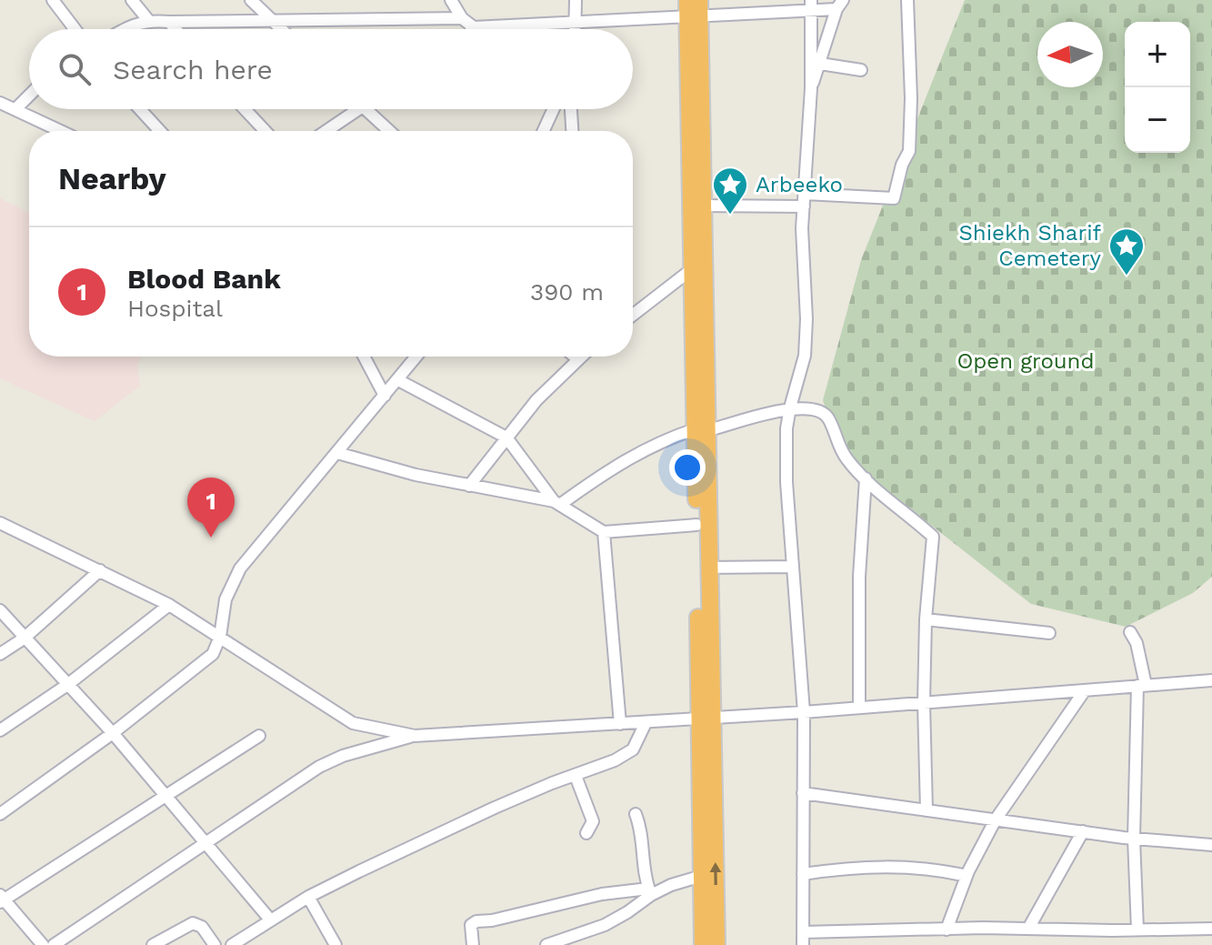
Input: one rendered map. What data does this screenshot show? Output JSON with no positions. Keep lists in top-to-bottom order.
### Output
{
  "parks": ["Open ground"],
  "places": {
    "place": ["Arbeeko", "Shiekh Sharif Cemetery"]
  },
  "north": "left",
  "page": {
    "map_buttons": ["+", "−"],
    "search": "Search here",
    "heading": "Nearby",
    "list": [
      {
        "mark": "1",
        "name": "Blood Bank",
        "note": "Hospital",
        "value": "390 m"
      }
    ],
    "pins": "1"
  }
}
